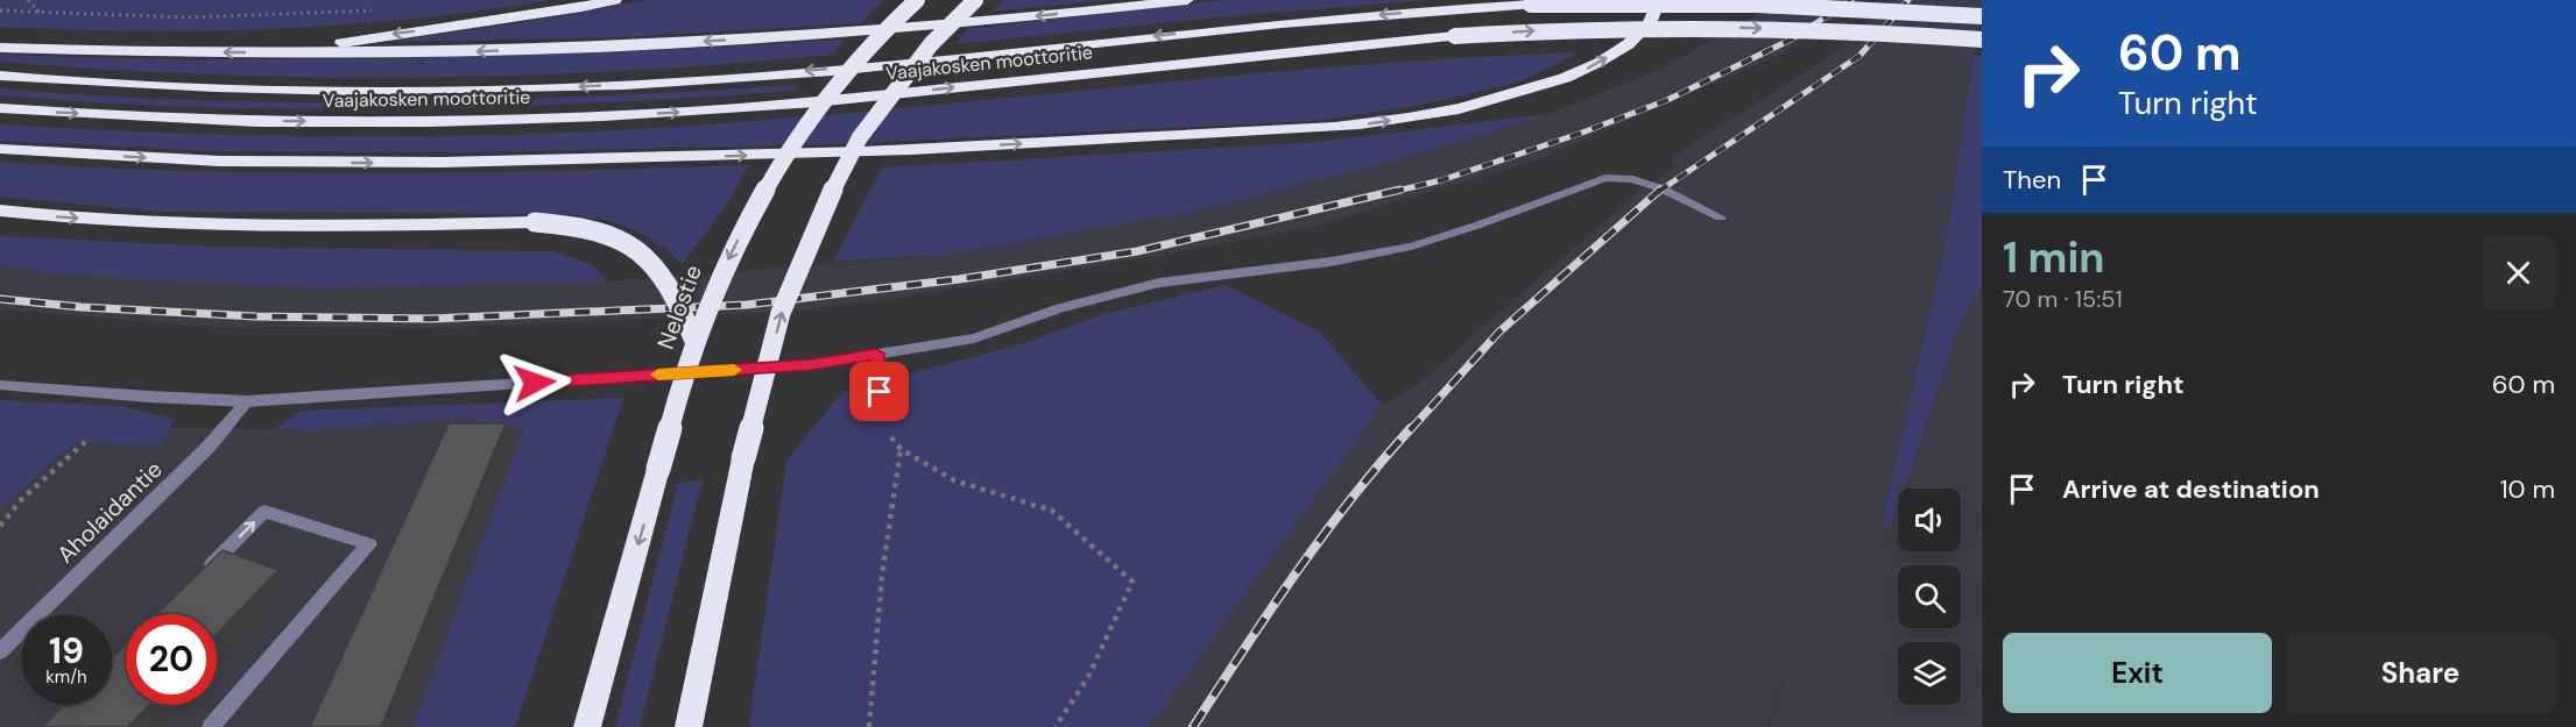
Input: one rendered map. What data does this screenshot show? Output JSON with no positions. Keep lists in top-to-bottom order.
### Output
{
  "streets": {
    "highway": ["Vaajakosken moottoritie", "Nelostie"],
    "street": ["Aholaidantie"]
  },
  "page": {
    "turn": ["60 m", "Turn right"],
    "then": "Then",
    "heading": ["1 min", "70 m · 15:51"],
    "list": [
      {
        "name": "Turn right",
        "value": "60 m"
      },
      {
        "name": "Arrive at destination",
        "value": "10 m"
      }
    ],
    "speed": "19 km/h",
    "limit": "20",
    "buttons": ["Exit", "Share"]
  }
}
